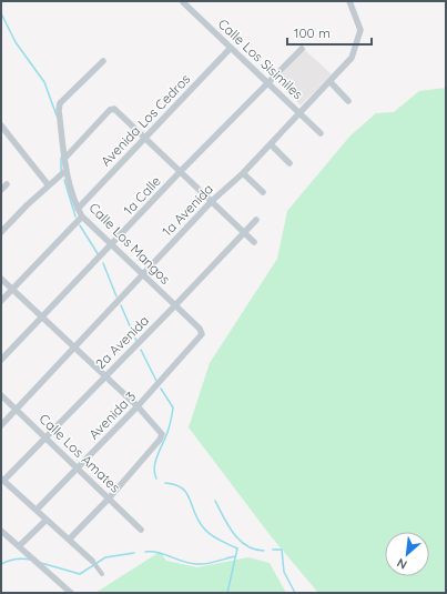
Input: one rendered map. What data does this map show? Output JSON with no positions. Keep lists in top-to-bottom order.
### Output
{
  "streets": {
    "street": [
      "Calle Los Sisimiles",
      "Avenida Los Cedros",
      "1a Calle",
      "1a Avenida",
      "Calle Los Mangos",
      "2a Avenida",
      "Avenida 3",
      "Calle Los Amates"
    ]
  },
  "crossings": [
    ["Calle Los Sisimiles", "Avenida Los Cedros"],
    ["Calle Los Sisimiles", "1a Calle"],
    ["Calle Los Sisimiles", "1a Avenida"],
    ["Avenida Los Cedros", "Calle Los Mangos"],
    ["1a Calle", "Calle Los Mangos"],
    ["1a Avenida", "Calle Los Mangos"],
    ["1a Avenida", "Calle Los Amates"],
    ["Calle Los Mangos", "2a Avenida"],
    ["Calle Los Mangos", "Avenida 3"],
    ["2a Avenida", "Calle Los Amates"],
    ["Avenida 3", "Calle Los Amates"]
  ],
  "scale_bar": "100 m",
  "north": "bottom left"
}
